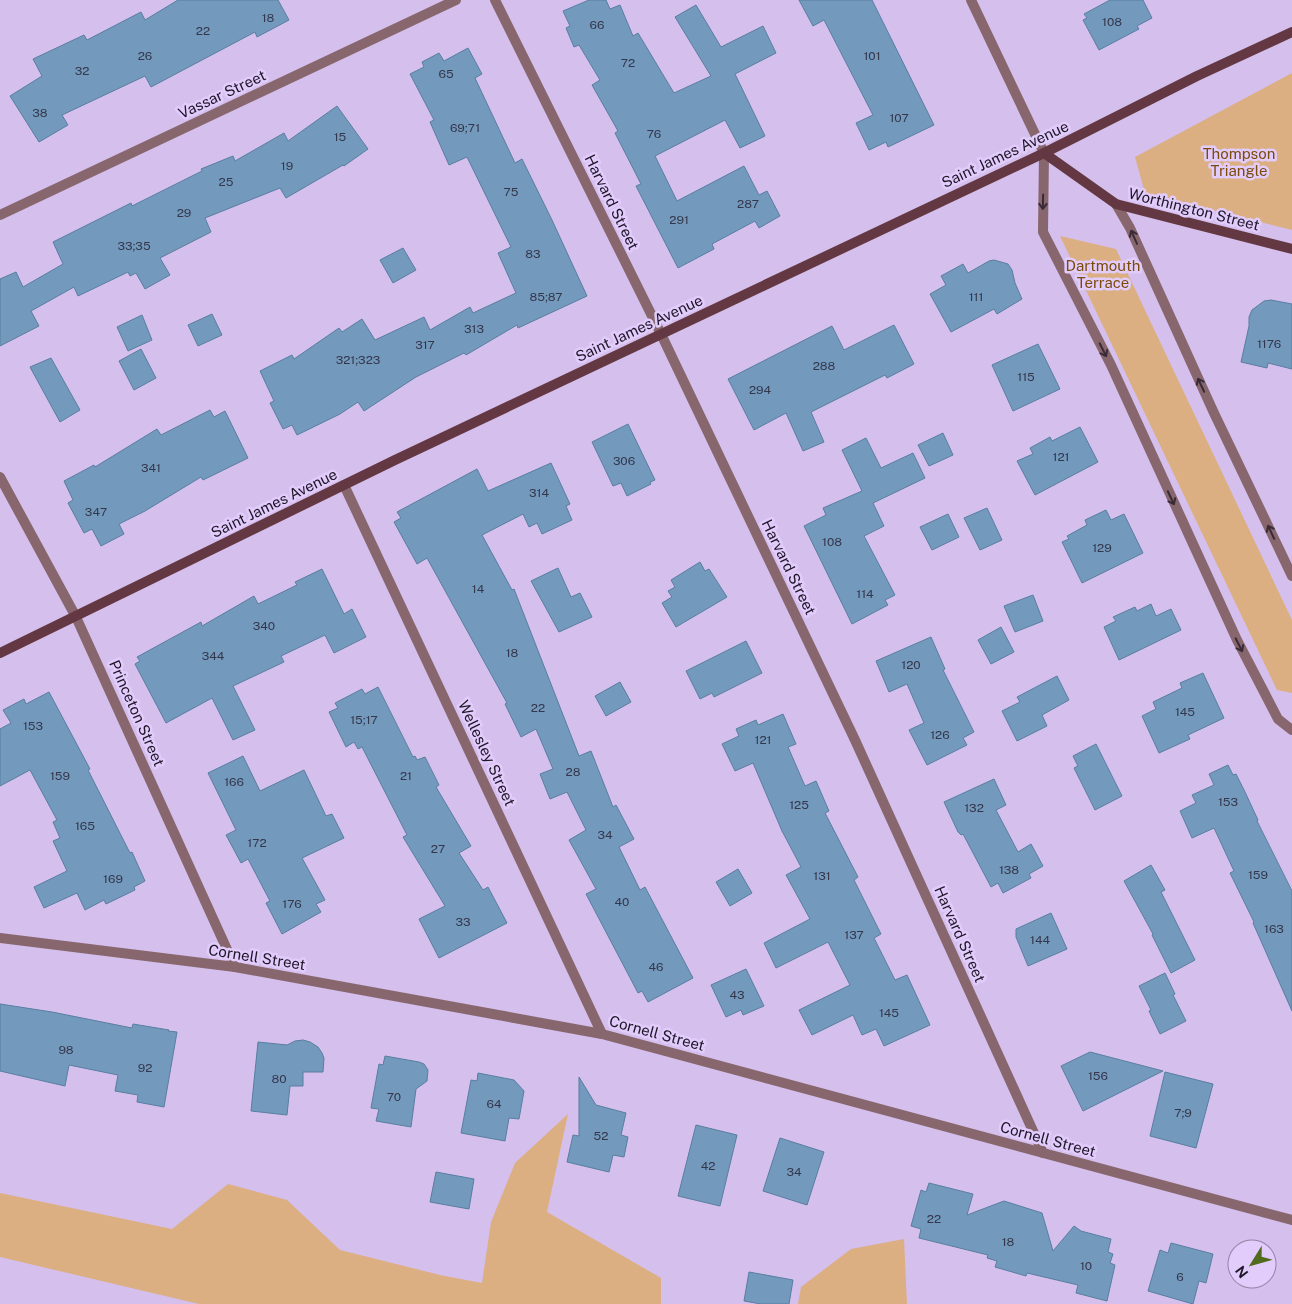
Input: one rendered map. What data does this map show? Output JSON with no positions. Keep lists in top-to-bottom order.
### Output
{
  "streets": {
    "main road": ["Saint James Avenue", "Worthington Street"],
    "street": [
      "Vassar Street",
      "Harvard Street",
      "Princeton Street",
      "Wellesley Street",
      "Cornell Street"
    ]
  },
  "crossings": [
    ["Saint James Avenue", "Harvard Street"],
    ["Saint James Avenue", "Worthington Street"],
    ["Saint James Avenue", "Princeton Street"],
    ["Saint James Avenue", "Wellesley Street"],
    ["Harvard Street", "Cornell Street"],
    ["Princeton Street", "Cornell Street"],
    ["Wellesley Street", "Cornell Street"]
  ],
  "parks": ["Thompson Triangle", "Dartmouth Terrace"],
  "house_numbers": [
    "18",
    "108",
    "66",
    "22",
    "26",
    "101",
    "72",
    "32",
    "65",
    "38",
    "107",
    "69;71",
    "76",
    "15",
    "19",
    "25",
    "75",
    "287",
    "29",
    "291",
    "33;35",
    "83",
    "85;87",
    "111",
    "313",
    "1176",
    "317",
    "321;323",
    "288",
    "115",
    "294",
    "121",
    "306",
    "341",
    "314",
    "347",
    "108",
    "129",
    "14",
    "114",
    "340",
    "18",
    "344",
    "120",
    "22",
    "145",
    "15;17",
    "153",
    "126",
    "121",
    "28",
    "159",
    "21",
    "166",
    "153",
    "125",
    "132",
    "165",
    "34",
    "172",
    "27",
    "138",
    "159",
    "131",
    "169",
    "40",
    "176",
    "33",
    "163",
    "137",
    "144",
    "46",
    "43",
    "145",
    "98",
    "92",
    "156",
    "80",
    "70",
    "64",
    "7;9",
    "52",
    "42",
    "34",
    "22",
    "18",
    "10",
    "6"
  ],
  "north": "bottom left"
}
